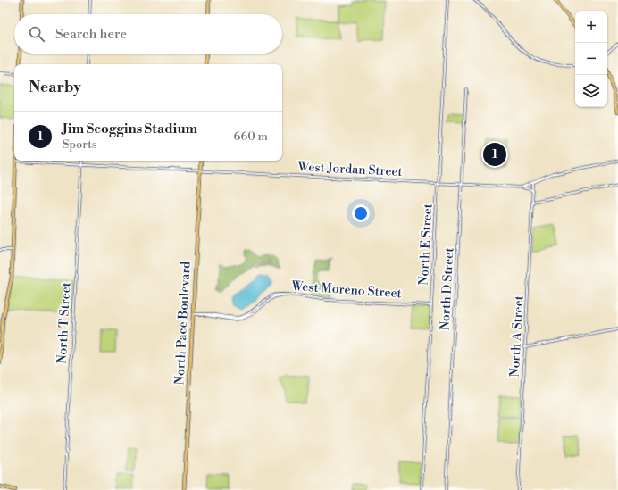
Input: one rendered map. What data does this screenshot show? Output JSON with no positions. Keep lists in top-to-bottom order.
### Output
{
  "streets": {
    "main road": ["North Pace Boulevard"],
    "street": [
      "West Jordan Street",
      "North E Street",
      "North D Street",
      "West Moreno Street",
      "North T Street",
      "North A Street"
    ]
  },
  "crossings": [
    ["West Jordan Street", "North E Street"],
    ["West Jordan Street", "North D Street"],
    ["West Jordan Street", "North T Street"],
    ["West Jordan Street", "North Pace Boulevard"],
    ["West Jordan Street", "North A Street"],
    ["North E Street", "West Moreno Street"],
    ["West Moreno Street", "North Pace Boulevard"]
  ],
  "page": {
    "map_buttons": ["+", "−"],
    "search": "Search here",
    "heading": "Nearby",
    "list": [
      {
        "mark": "1",
        "name": "Jim Scoggins Stadium",
        "note": "Sports",
        "value": "660 m"
      }
    ],
    "pins": "1"
  }
}
